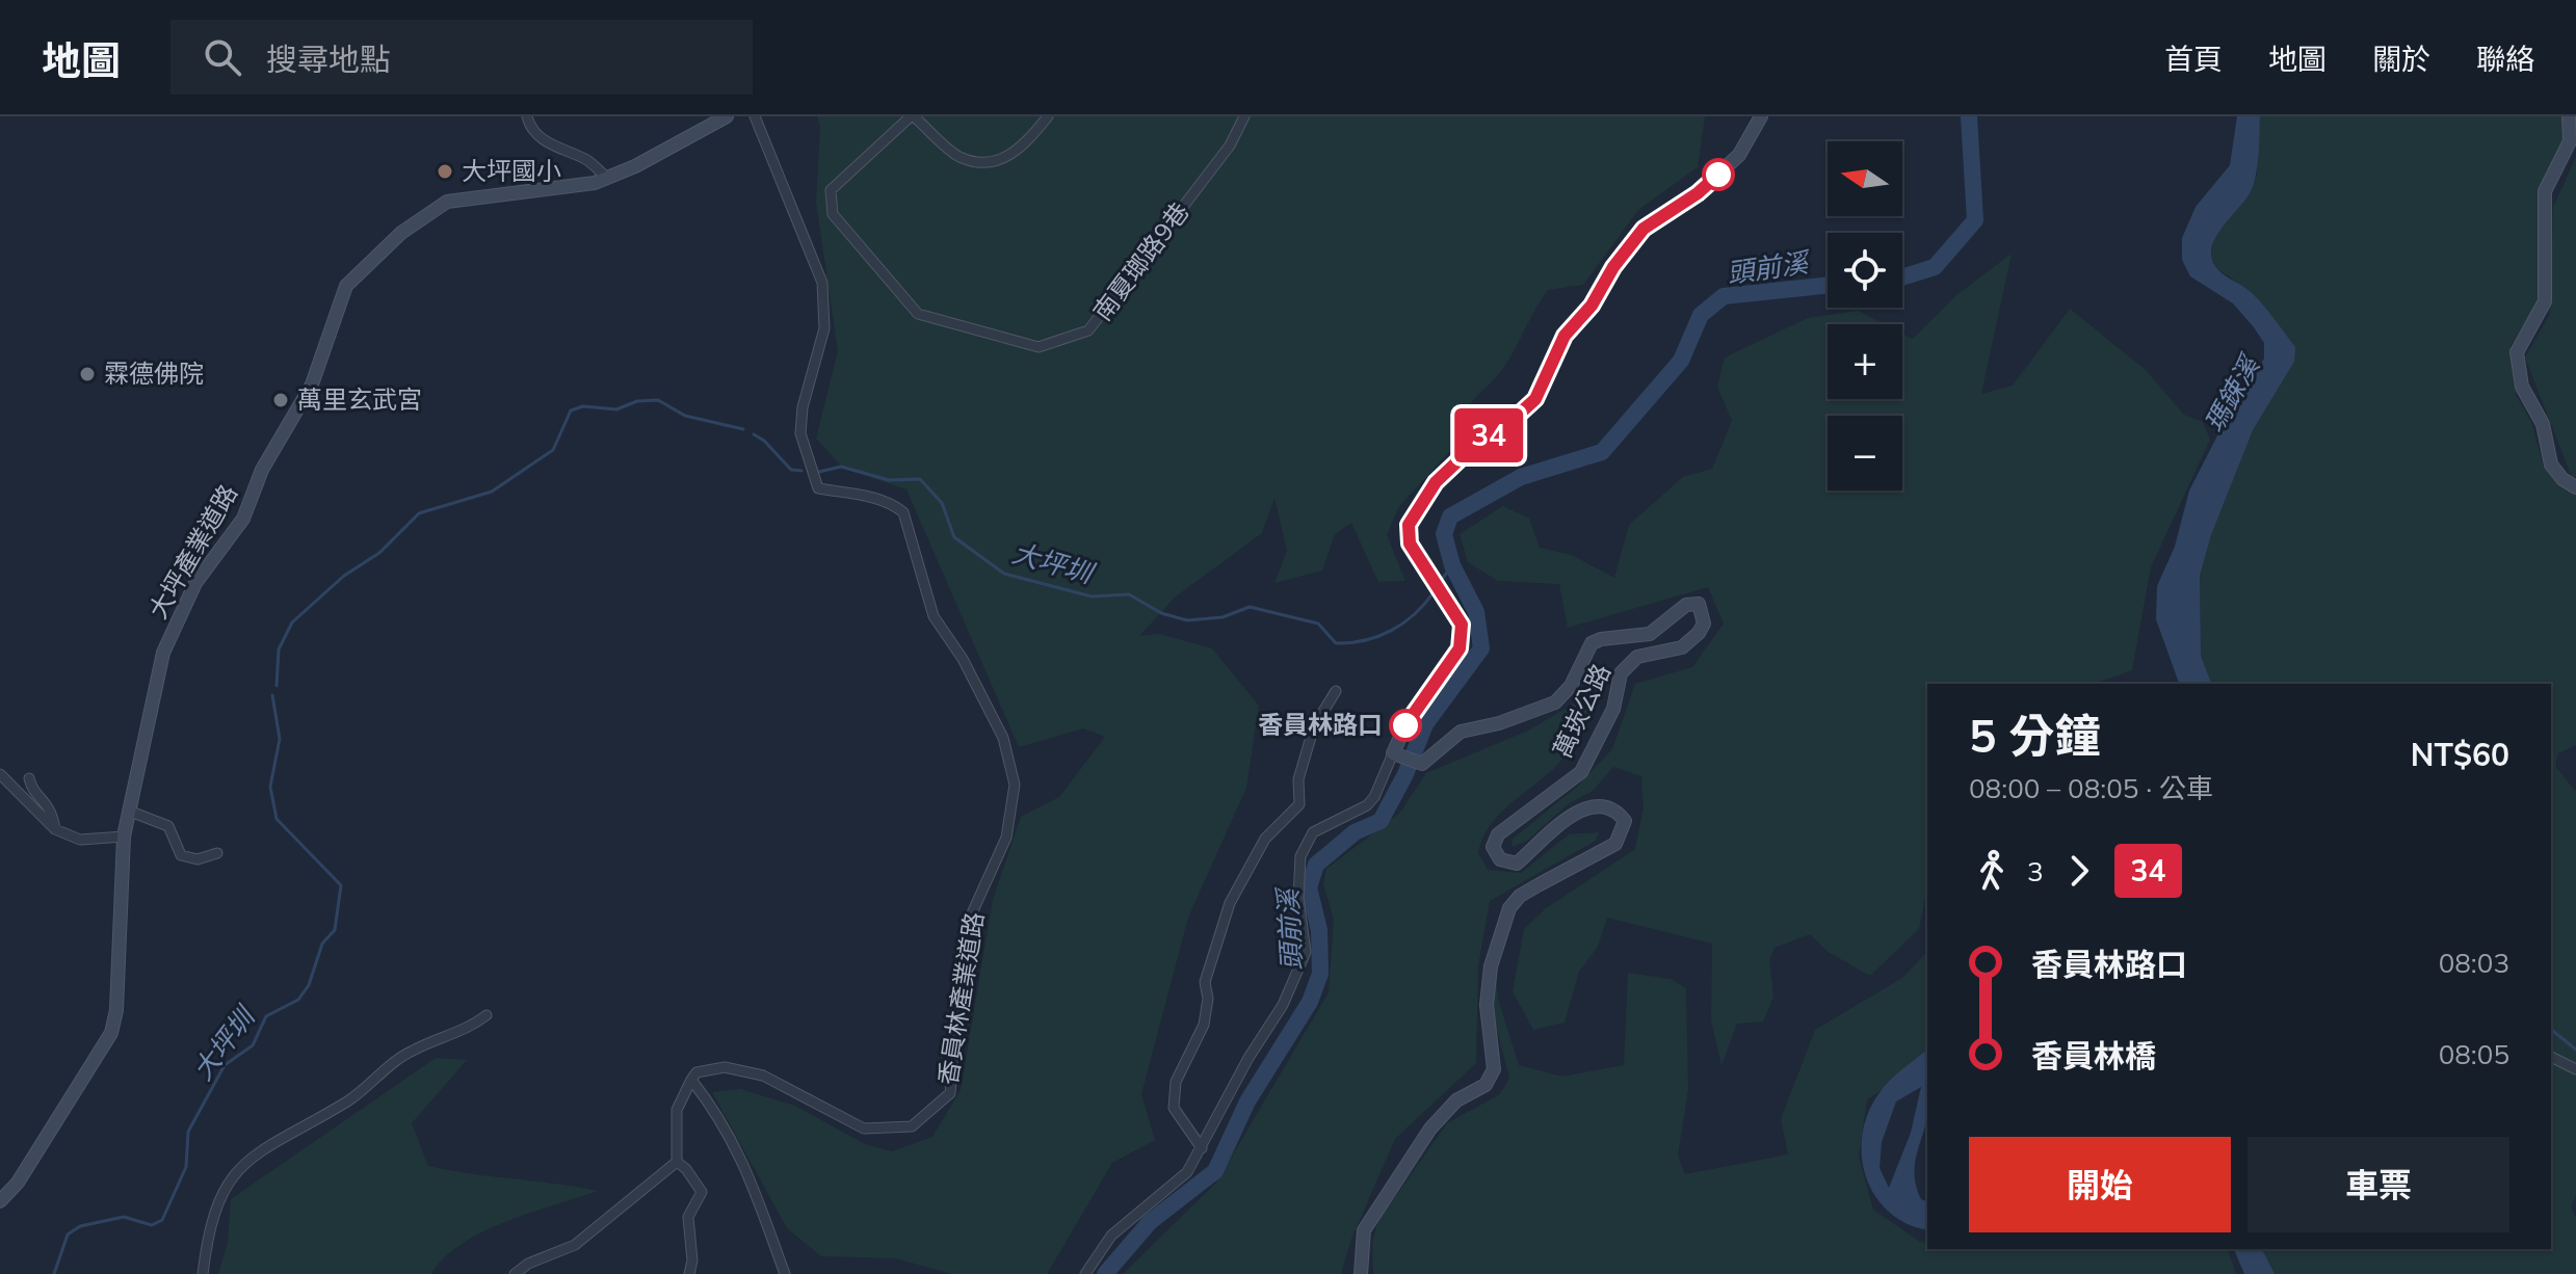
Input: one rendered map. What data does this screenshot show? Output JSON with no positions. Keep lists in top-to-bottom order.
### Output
{
  "streets": {
    "street": [
      "南夏瑯路9巷",
      "大坪產業道路",
      "萬崁公路",
      "香員林產業道路"
    ]
  },
  "water": ["頭前溪", "瑪鋉溪", "大坪圳"],
  "places": [
    "大坪國小",
    "霖德佛院",
    "萬里玄武宮",
    "香員林路口"
  ],
  "lines": ["bus line 34"],
  "north": "left",
  "page": {
    "header": "地圖",
    "search": "搜尋地點",
    "nav": [
      "首頁",
      "地圖",
      "關於",
      "聯絡"
    ],
    "on_map": "34",
    "map_buttons": ["+", "−"],
    "heading": ["5 分鐘", "08:00 – 08:05 · 公車", "NT$60"],
    "legs": ["3", "34"],
    "list": [
      {
        "name": "香員林路口",
        "value": "08:03"
      },
      {
        "name": "香員林橋",
        "value": "08:05"
      }
    ],
    "buttons": ["開始", "車票"]
  }
}
